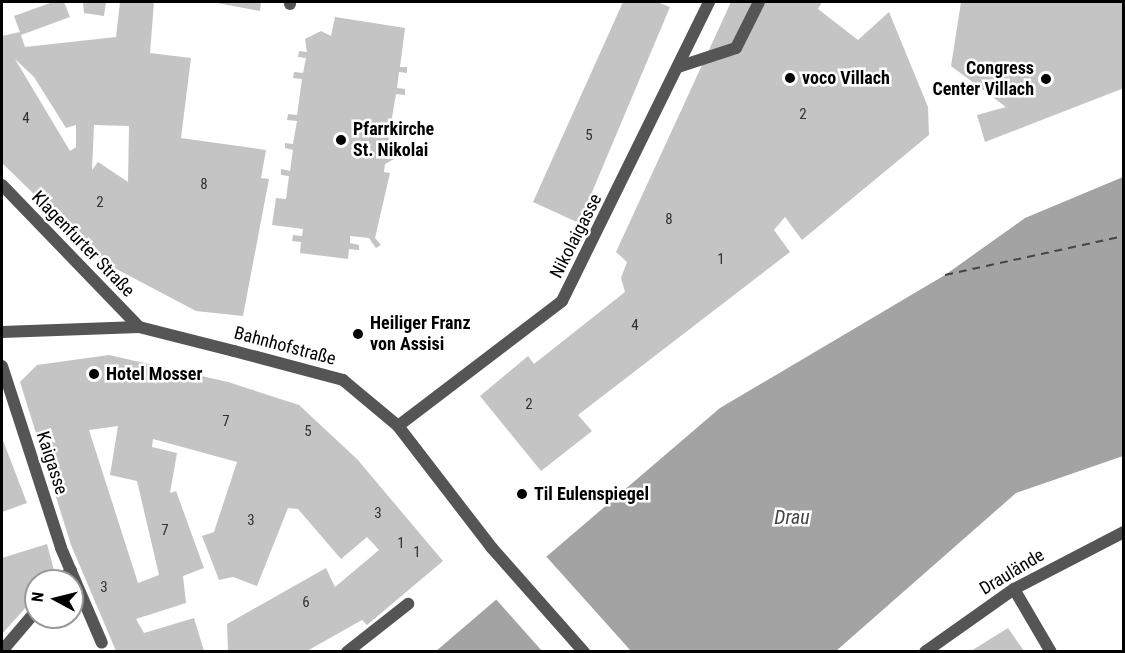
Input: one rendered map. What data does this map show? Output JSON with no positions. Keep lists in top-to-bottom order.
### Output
{
  "streets": {
    "street": [
      "Nikolaigasse",
      "Klagenfurter Straße",
      "Bahnhofstraße",
      "Kaigasse",
      "Draulände"
    ]
  },
  "crossings": [
    ["Nikolaigasse", "Bahnhofstraße"],
    ["Klagenfurter Straße", "Bahnhofstraße"]
  ],
  "water": ["Drau"],
  "places": [
    "voco Villach",
    "Congress Center Villach",
    "Pfarrkirche St. Nikolai",
    "Heiliger Franz von Assisi",
    "Hotel Mosser",
    "Til Eulenspiegel"
  ],
  "house_numbers": [
    "2",
    "4",
    "5",
    "8",
    "2",
    "8",
    "1",
    "4",
    "2",
    "7",
    "5",
    "3",
    "3",
    "7",
    "1",
    "1",
    "3",
    "6"
  ],
  "north": "left"
}
